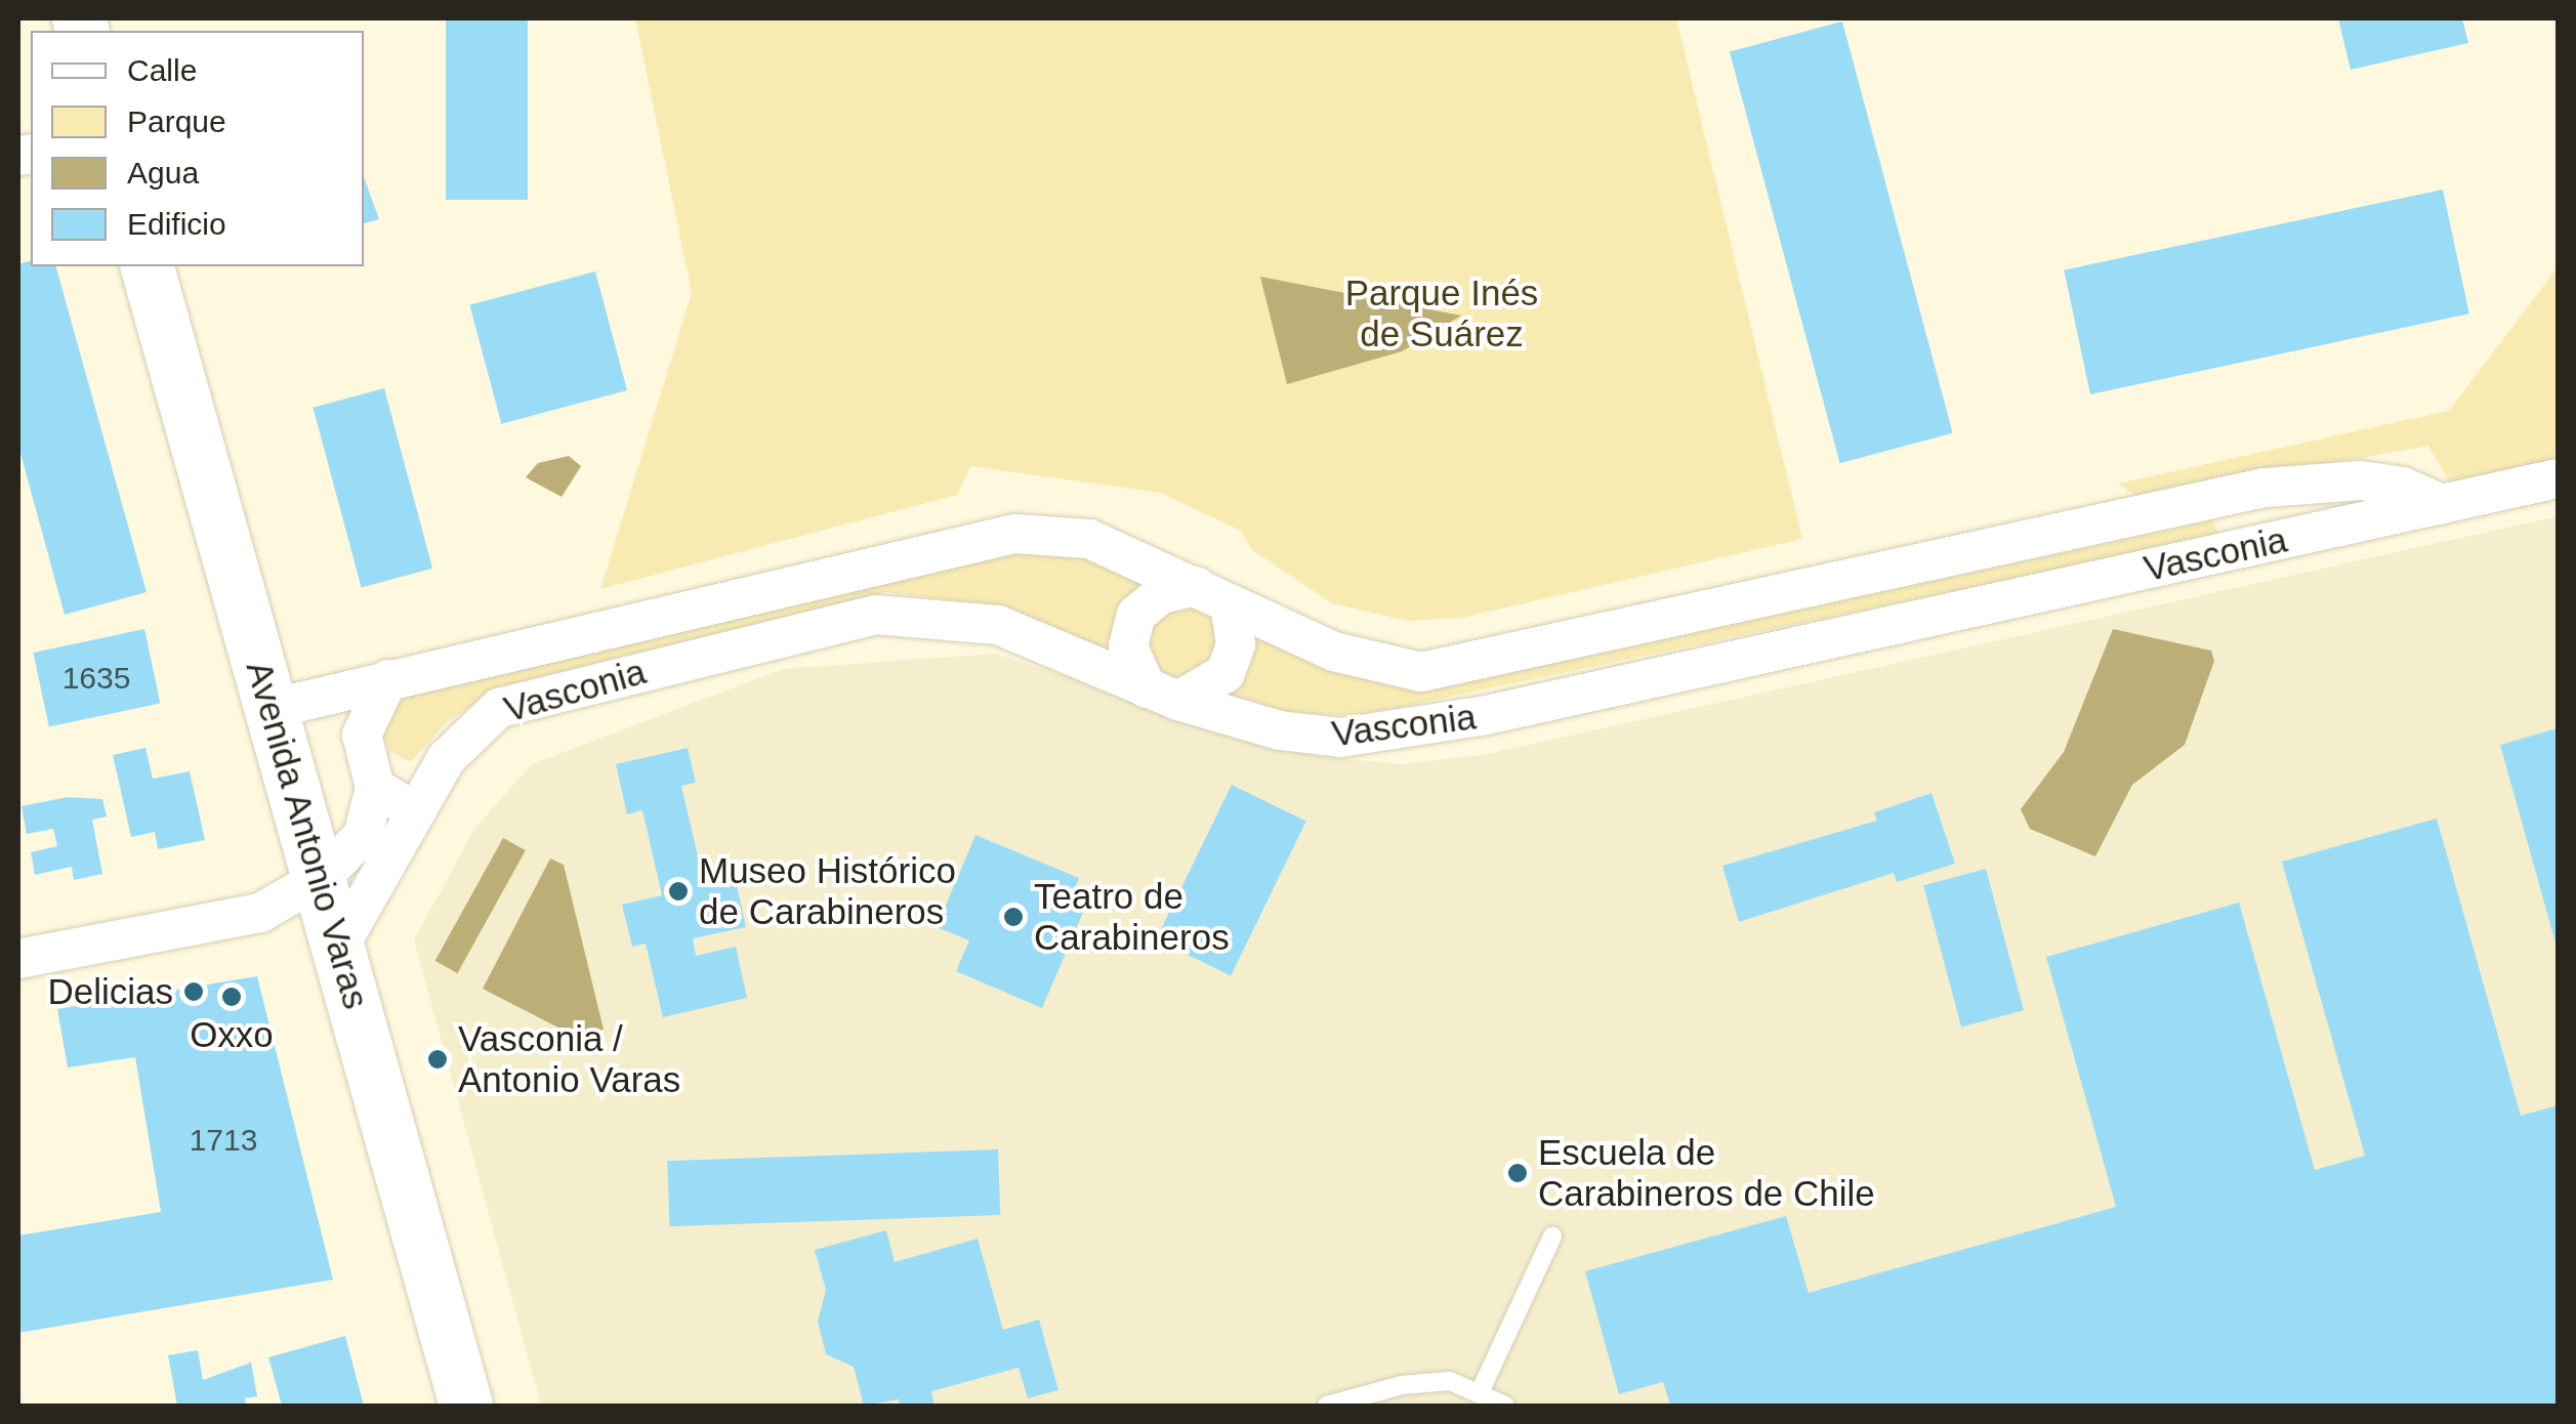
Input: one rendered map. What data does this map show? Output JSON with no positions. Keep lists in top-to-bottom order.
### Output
{
  "streets": {
    "main road": ["Avenida Antonio Varas"],
    "street": ["Vasconia"]
  },
  "crossings": [
    ["Vasconia", "Avenida Antonio Varas"]
  ],
  "parks": ["Parque Inés de Suárez"],
  "places": [
    "Museo Histórico de Carabineros",
    "Teatro de Carabineros",
    "Delicias",
    "Oxxo",
    "Vasconia / Antonio Varas",
    "Escuela de Carabineros de Chile"
  ],
  "house_numbers": ["1635", "1713"],
  "legend": [
    "Calle",
    "Parque",
    "Agua",
    "Edificio"
  ]
}
